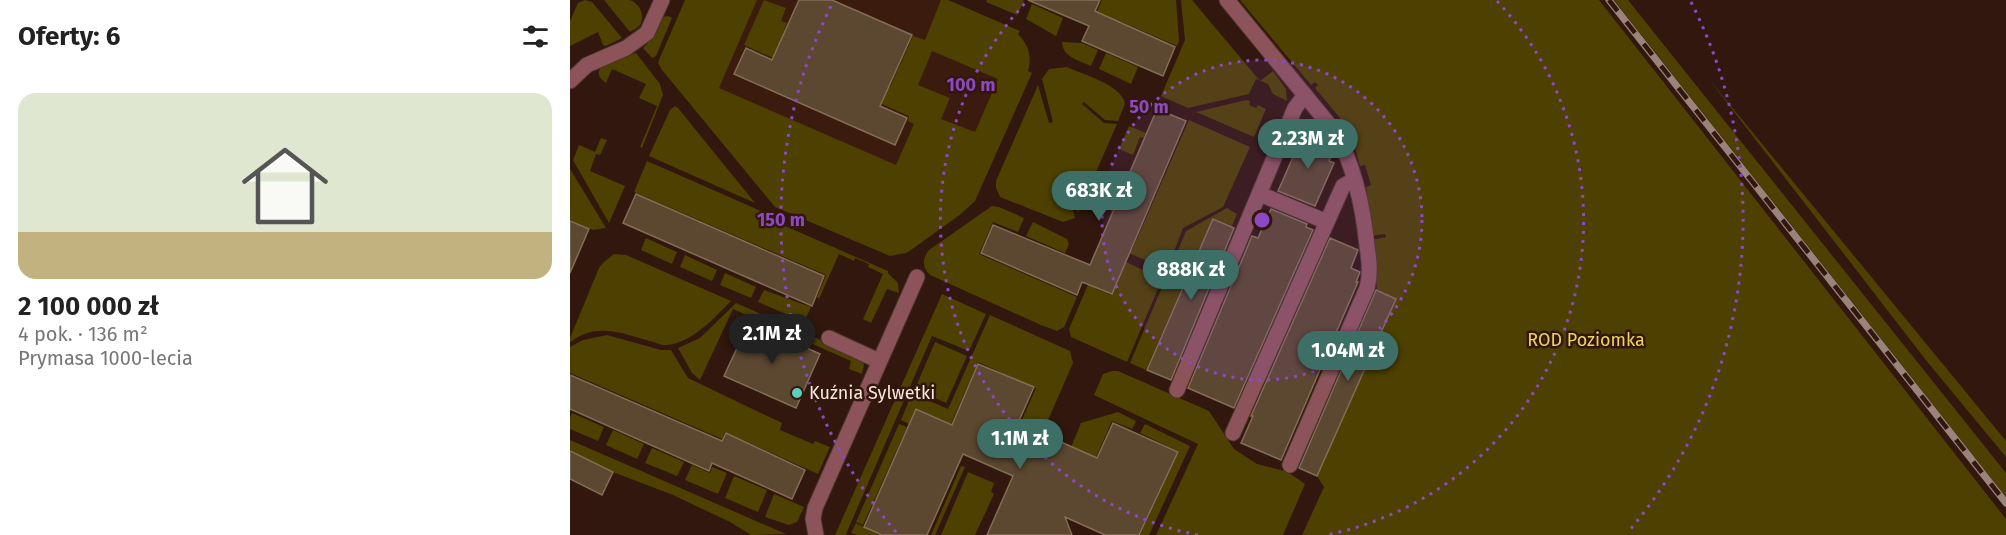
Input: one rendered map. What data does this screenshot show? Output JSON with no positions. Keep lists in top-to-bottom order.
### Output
{
  "parks": ["ROD Poziomka"],
  "places": ["Kuźnia Sylwetki"],
  "page": {
    "heading": "Oferty: 6",
    "list": [
      {
        "name": "2 100 000 zł",
        "note": "4 pok. · 136 m² · Prymasa 1000-lecia"
      }
    ],
    "price": [
      "2.23M zł",
      "683K zł",
      "888K zł",
      "2.1M zł",
      "1.04M zł",
      "1.1M zł"
    ]
  },
  "rings": ["100 m", "50 m", "150 m"]
}
